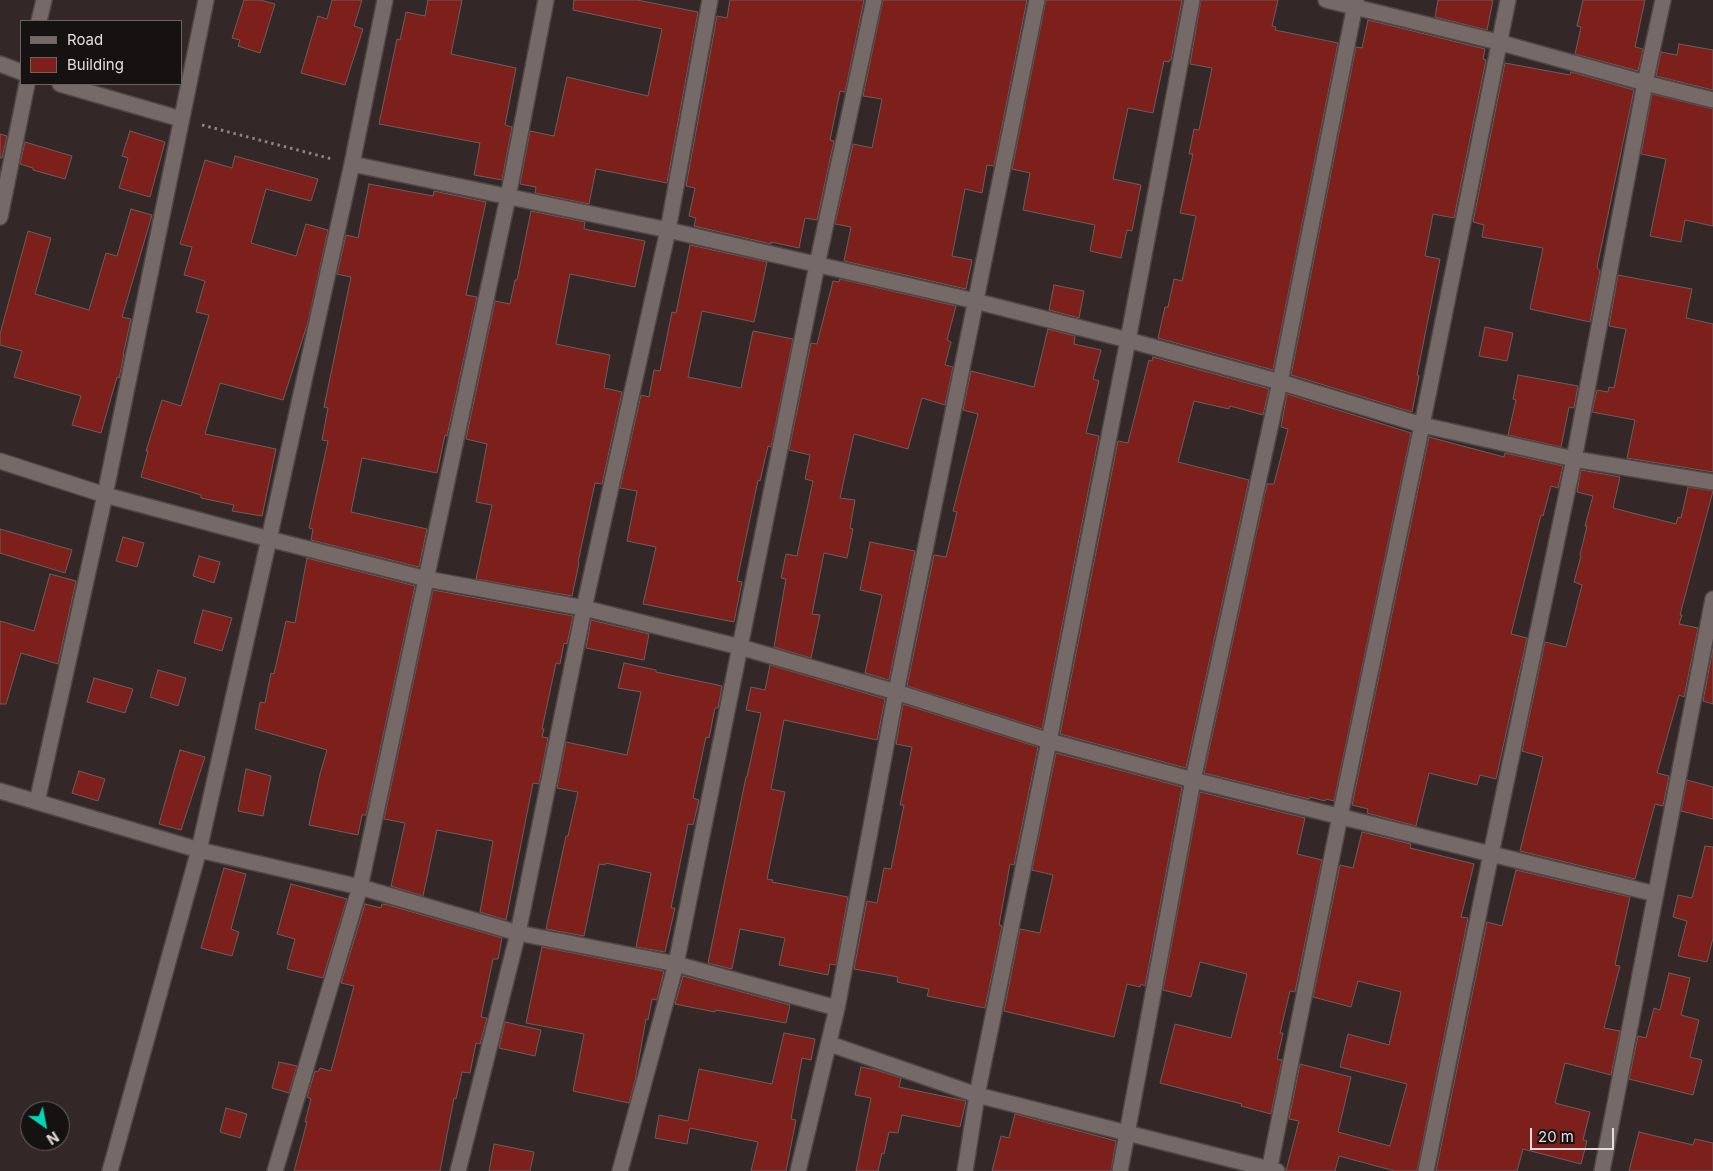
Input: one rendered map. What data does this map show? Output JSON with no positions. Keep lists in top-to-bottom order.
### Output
{
  "legend": ["Road", "Building"],
  "scale_bar": "20 m",
  "north": "bottom right"
}
